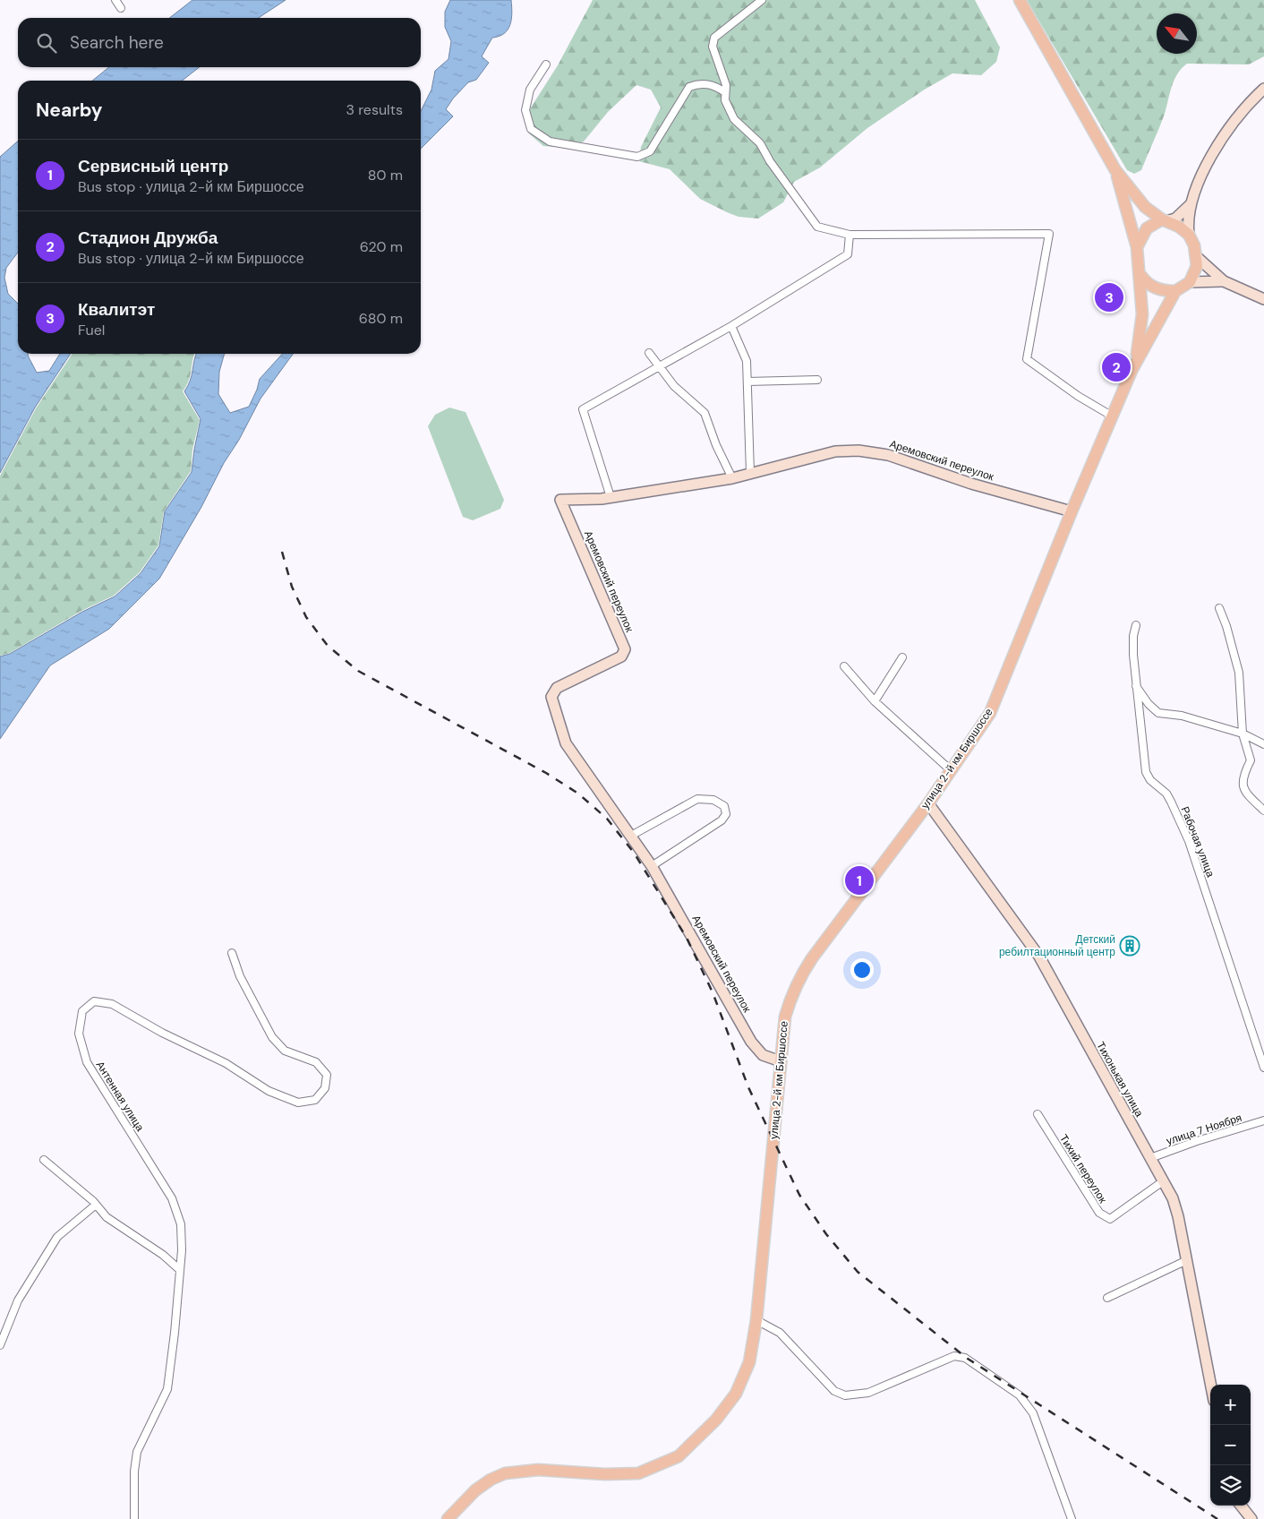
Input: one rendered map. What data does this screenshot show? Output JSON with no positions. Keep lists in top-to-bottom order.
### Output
{
  "streets": {
    "main road": ["улица 2-й км Биршоссе"],
    "street": [
      "Аремовский переулок",
      "Рабочая улица",
      "Тихонькая улица",
      "Антенная улица",
      "улица 7 Ноября",
      "Тихий переулок"
    ]
  },
  "crossings": [
    ["Аремовский переулок", "улица 2-й км Биршоссе"],
    ["улица 2-й км Биршоссе", "Тихонькая улица"],
    ["Тихонькая улица", "улица 7 Ноября"],
    ["Тихонькая улица", "Тихий переулок"]
  ],
  "places": {
    "building": ["Детский ребилтационный центр"]
  },
  "north": "top left",
  "page": {
    "search": "Search here",
    "heading": ["Nearby", "3 results"],
    "list": [
      {
        "mark": "1",
        "name": "Сервисный центр",
        "note": "Bus stop · улица 2-й км Биршоссе",
        "value": "80 m"
      },
      {
        "mark": "2",
        "name": "Стадион Дружба",
        "note": "Bus stop · улица 2-й км Биршоссе",
        "value": "620 m"
      },
      {
        "mark": "3",
        "name": "Квалитэт",
        "note": "Fuel",
        "value": "680 m"
      }
    ],
    "pins": ["3", "2", "1"],
    "map_buttons": ["+", "−"]
  }
}
